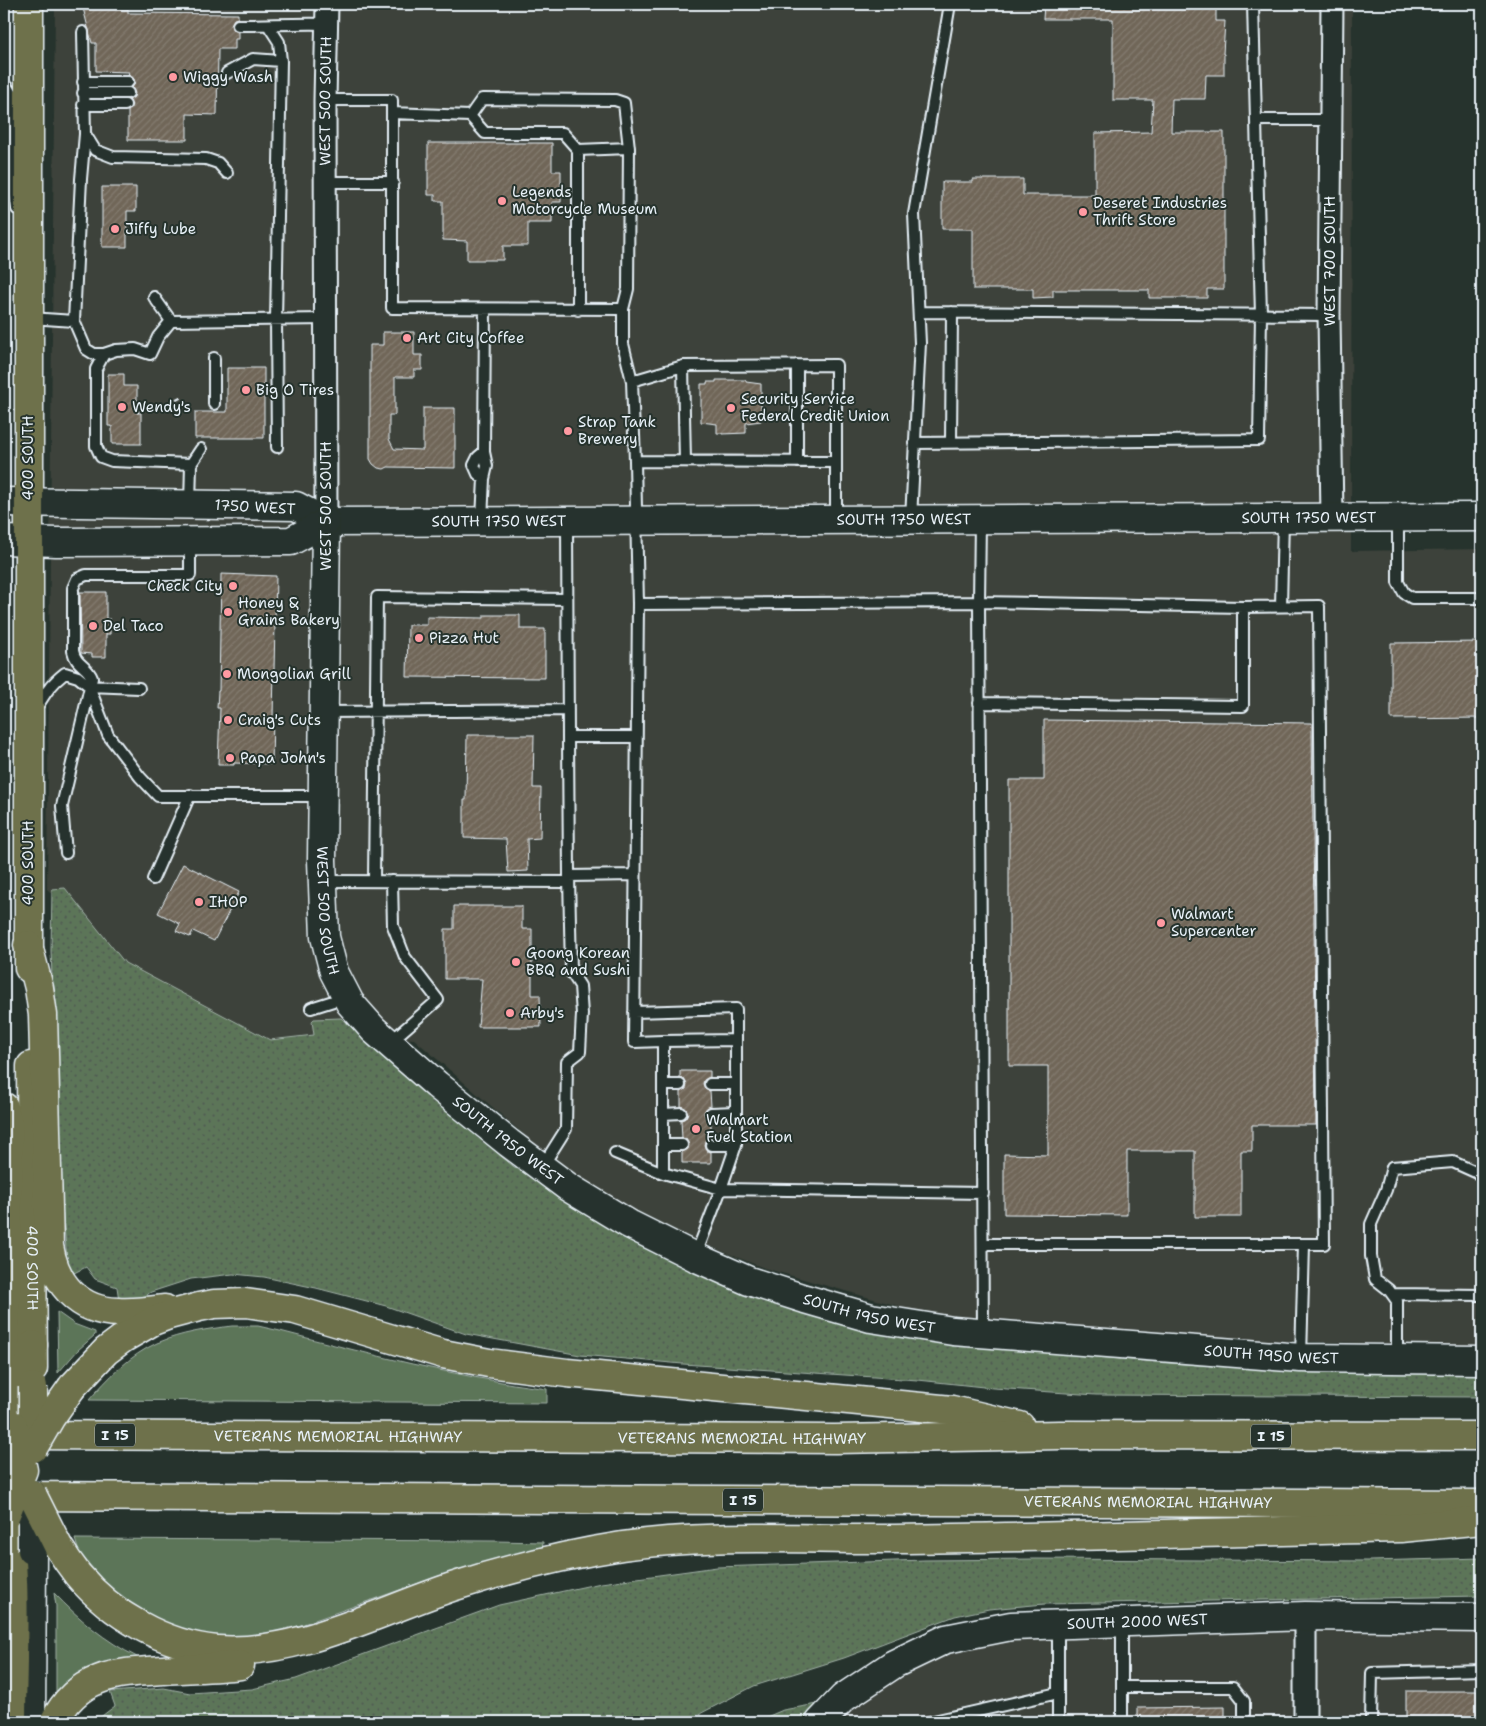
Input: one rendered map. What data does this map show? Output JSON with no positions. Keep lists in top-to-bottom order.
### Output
{
  "streets": {
    "main road": ["400 SOUTH", "I 15", "VETERANS MEMORIAL HIGHWAY"],
    "street": [
      "WEST 500 SOUTH",
      "WEST 700 SOUTH",
      "1750 WEST",
      "SOUTH 1750 WEST",
      "SOUTH 1950 WEST",
      "SOUTH 2000 WEST"
    ]
  },
  "crossings": [
    ["WEST 500 SOUTH", "1750 WEST"],
    ["WEST 500 SOUTH", "SOUTH 1750 WEST"],
    ["WEST 500 SOUTH", "SOUTH 1950 WEST"],
    ["WEST 700 SOUTH", "SOUTH 1750 WEST"],
    ["400 SOUTH", "1750 WEST"],
    ["1750 WEST", "SOUTH 1750 WEST"]
  ],
  "places": [
    "Wiggy Wash",
    "Legends Motorcycle Museum",
    "Deseret Industries Thrift Store",
    "Jiffy Lube",
    "Art City Coffee",
    "Big O Tires",
    "Wendy's",
    "Security Service Federal Credit Union",
    "Strap Tank Brewery",
    "Check City",
    "Honey & Grains Bakery",
    "Del Taco",
    "Pizza Hut",
    "Mongolian Grill",
    "Craig's Cuts",
    "Papa John's",
    "IHOP",
    "Walmart Supercenter",
    "Goong Korean BBQ and Sushi",
    "Arby's",
    "Walmart Fuel Station"
  ]
}
